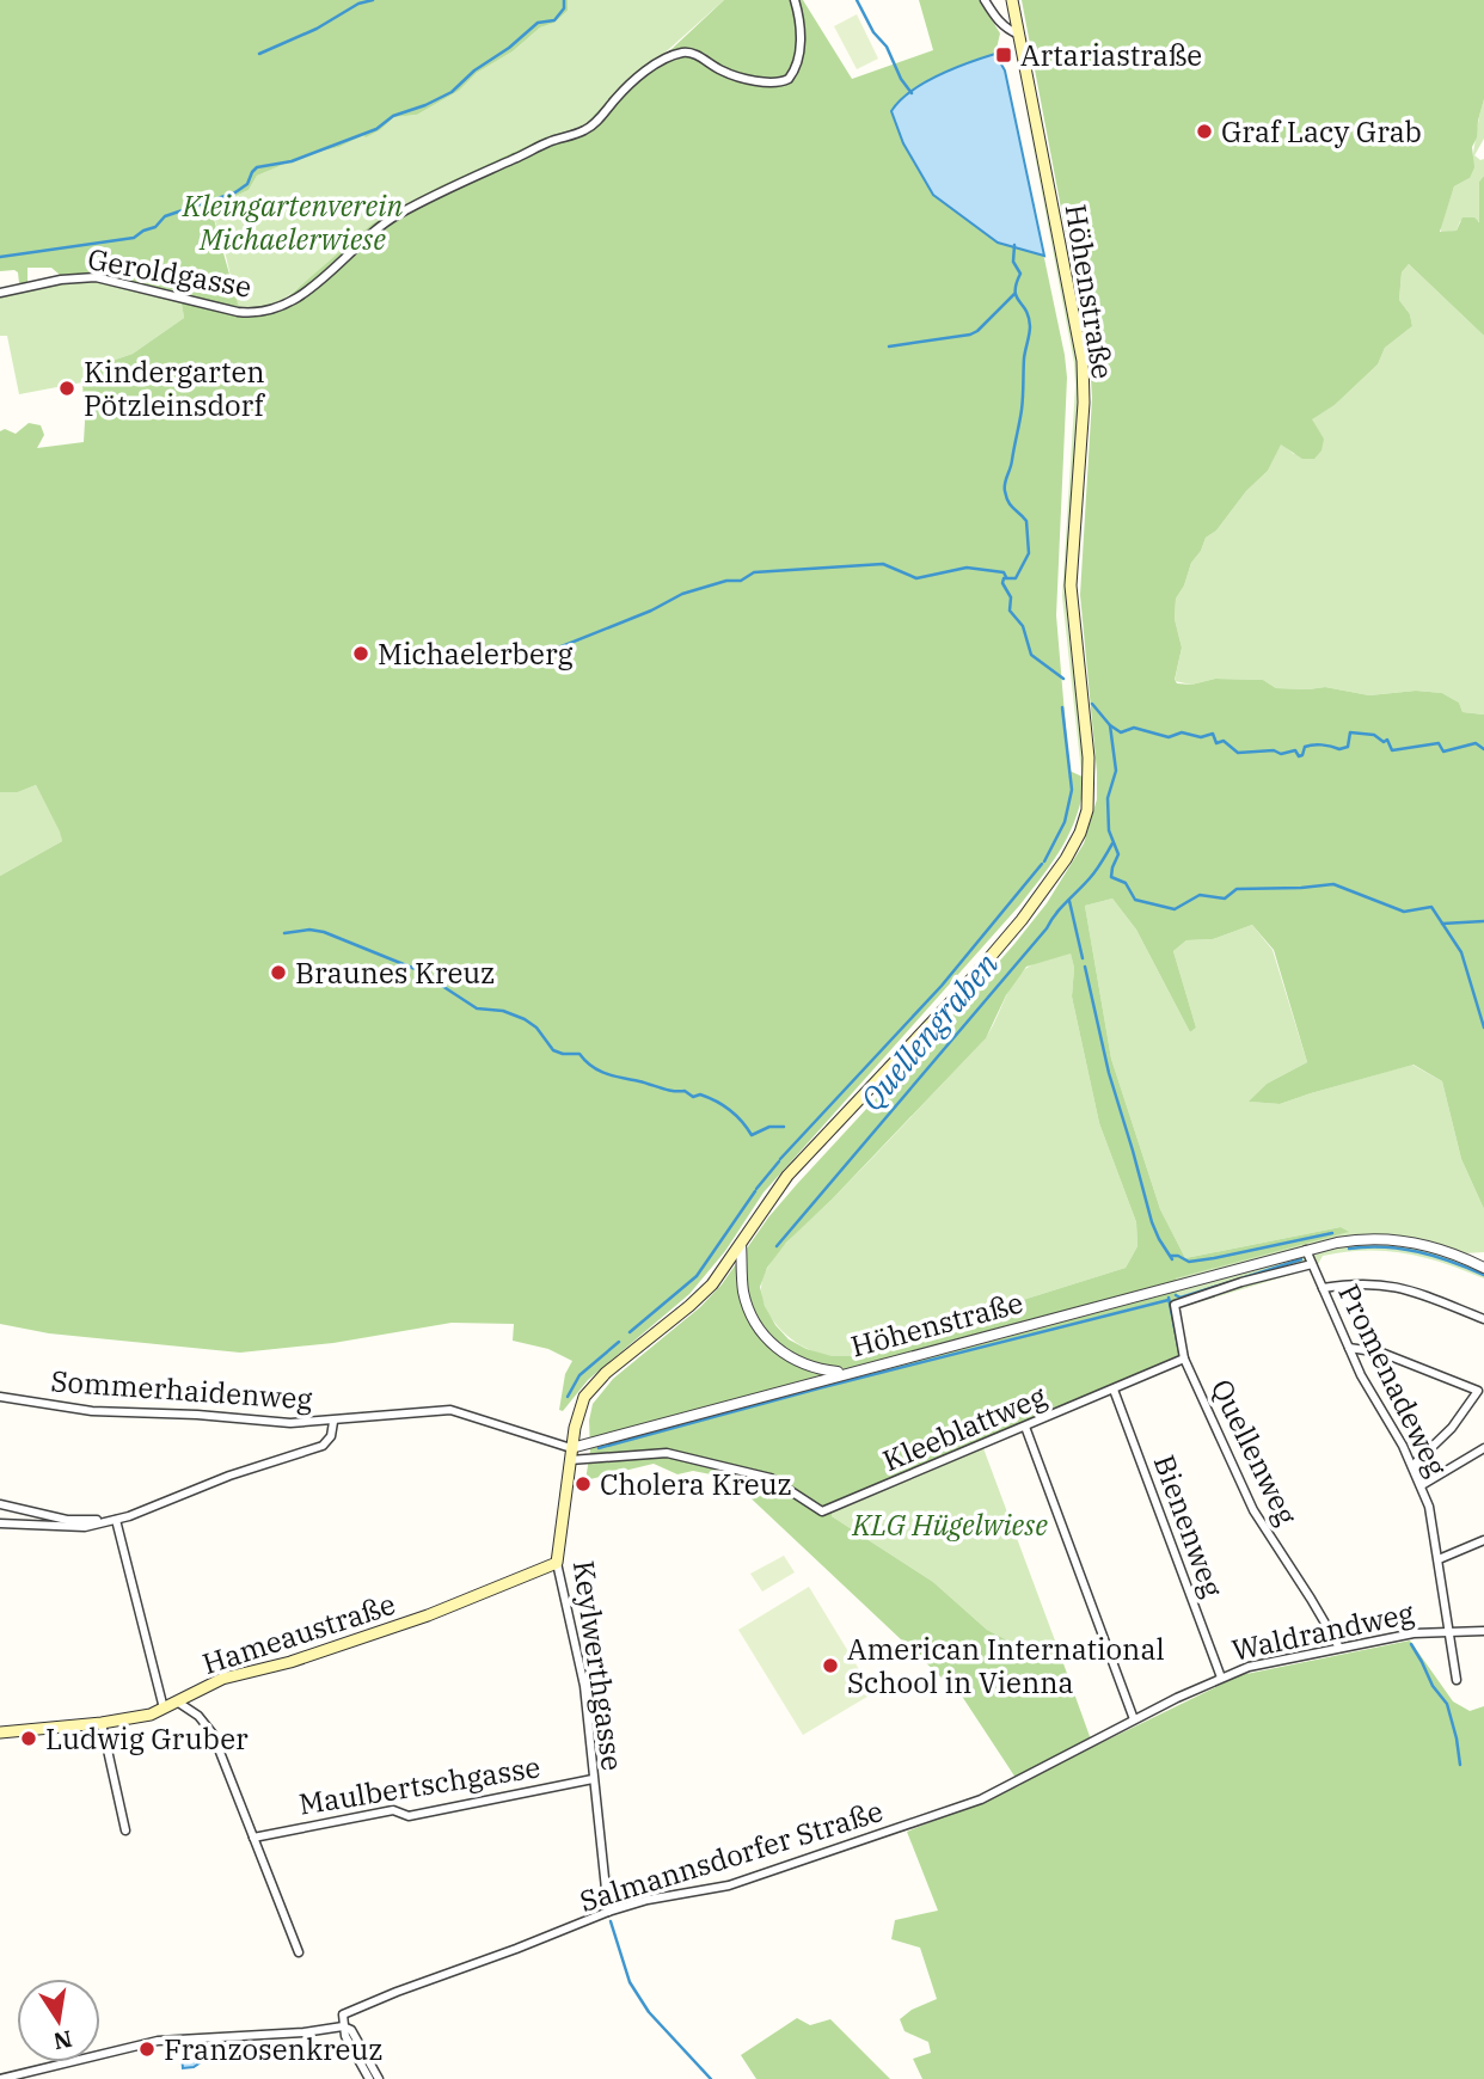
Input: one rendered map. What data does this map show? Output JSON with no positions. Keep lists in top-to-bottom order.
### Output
{
  "streets": {
    "main road": ["Höhenstraße", "Hameaustraße", "Keylwerthgasse"],
    "street": [
      "Geroldgasse",
      "Promenadeweg",
      "Sommerhaidenweg",
      "Kleeblattweg",
      "Quellenweg",
      "Bienenweg",
      "Waldrandweg",
      "Maulbertschgasse",
      "Salmannsdorfer Straße"
    ]
  },
  "crossings": [
    ["Höhenstraße", "Promenadeweg"],
    ["Höhenstraße", "Keylwerthgasse"],
    ["Promenadeweg", "Waldrandweg"],
    ["Sommerhaidenweg", "Keylwerthgasse"],
    ["Kleeblattweg", "Quellenweg"],
    ["Kleeblattweg", "Bienenweg"],
    ["Kleeblattweg", "Keylwerthgasse"],
    ["Quellenweg", "Waldrandweg"],
    ["Bienenweg", "Waldrandweg"],
    ["Waldrandweg", "Salmannsdorfer Straße"],
    ["Hameaustraße", "Keylwerthgasse"],
    ["Keylwerthgasse", "Maulbertschgasse"],
    ["Keylwerthgasse", "Salmannsdorfer Straße"]
  ],
  "water": ["Quellengraben"],
  "parks": ["Kleingartenverein Michaelerwiese", "KLG Hügelwiese"],
  "places": {
    "transit": ["Artariastraße"],
    "other": [
      "Graf Lacy Grab",
      "Kindergarten Pötzleinsdorf",
      "Michaelerberg",
      "Braunes Kreuz",
      "Cholera Kreuz",
      "American International School in Vienna",
      "Ludwig Gruber",
      "Franzosenkreuz"
    ]
  },
  "north": "bottom"
}
